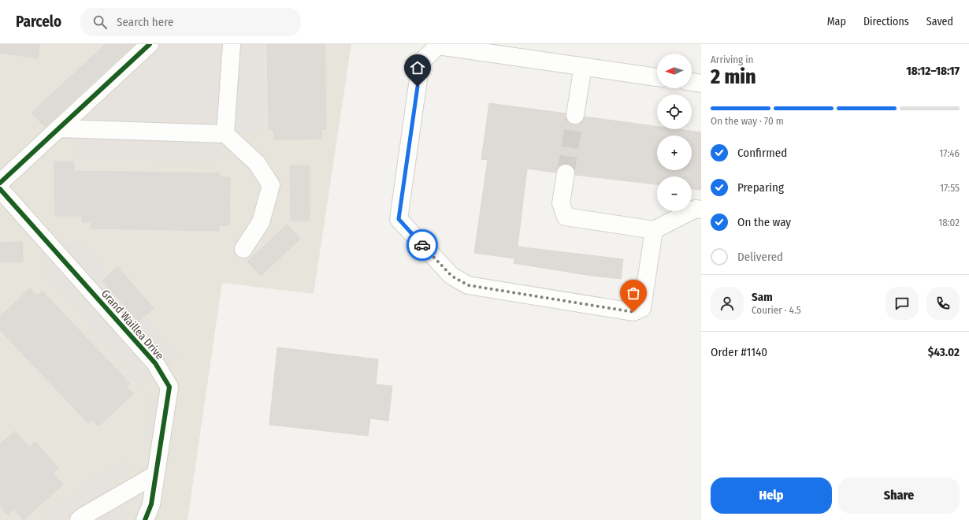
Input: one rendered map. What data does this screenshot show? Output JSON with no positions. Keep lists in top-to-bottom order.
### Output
{
  "streets": {
    "street": ["Grand Waillea Drive"]
  },
  "north": "left",
  "page": {
    "header": "Parcelo",
    "search": "Search here",
    "nav": ["Map", "Directions", "Saved"],
    "heading": ["2 min", "Arriving in", "18:12–18:17"],
    "panel": [
      "Sam",
      "Courier · 4.5",
      "Order #1140",
      "$43.02"
    ],
    "map_buttons": ["+", "−"],
    "bar": "On the way · 70 m",
    "list": [
      ["Confirmed", "17:46"],
      ["Preparing", "17:55"],
      ["On the way", "18:02"],
      "Delivered"
    ],
    "buttons": ["Help", "Share"]
  }
}
